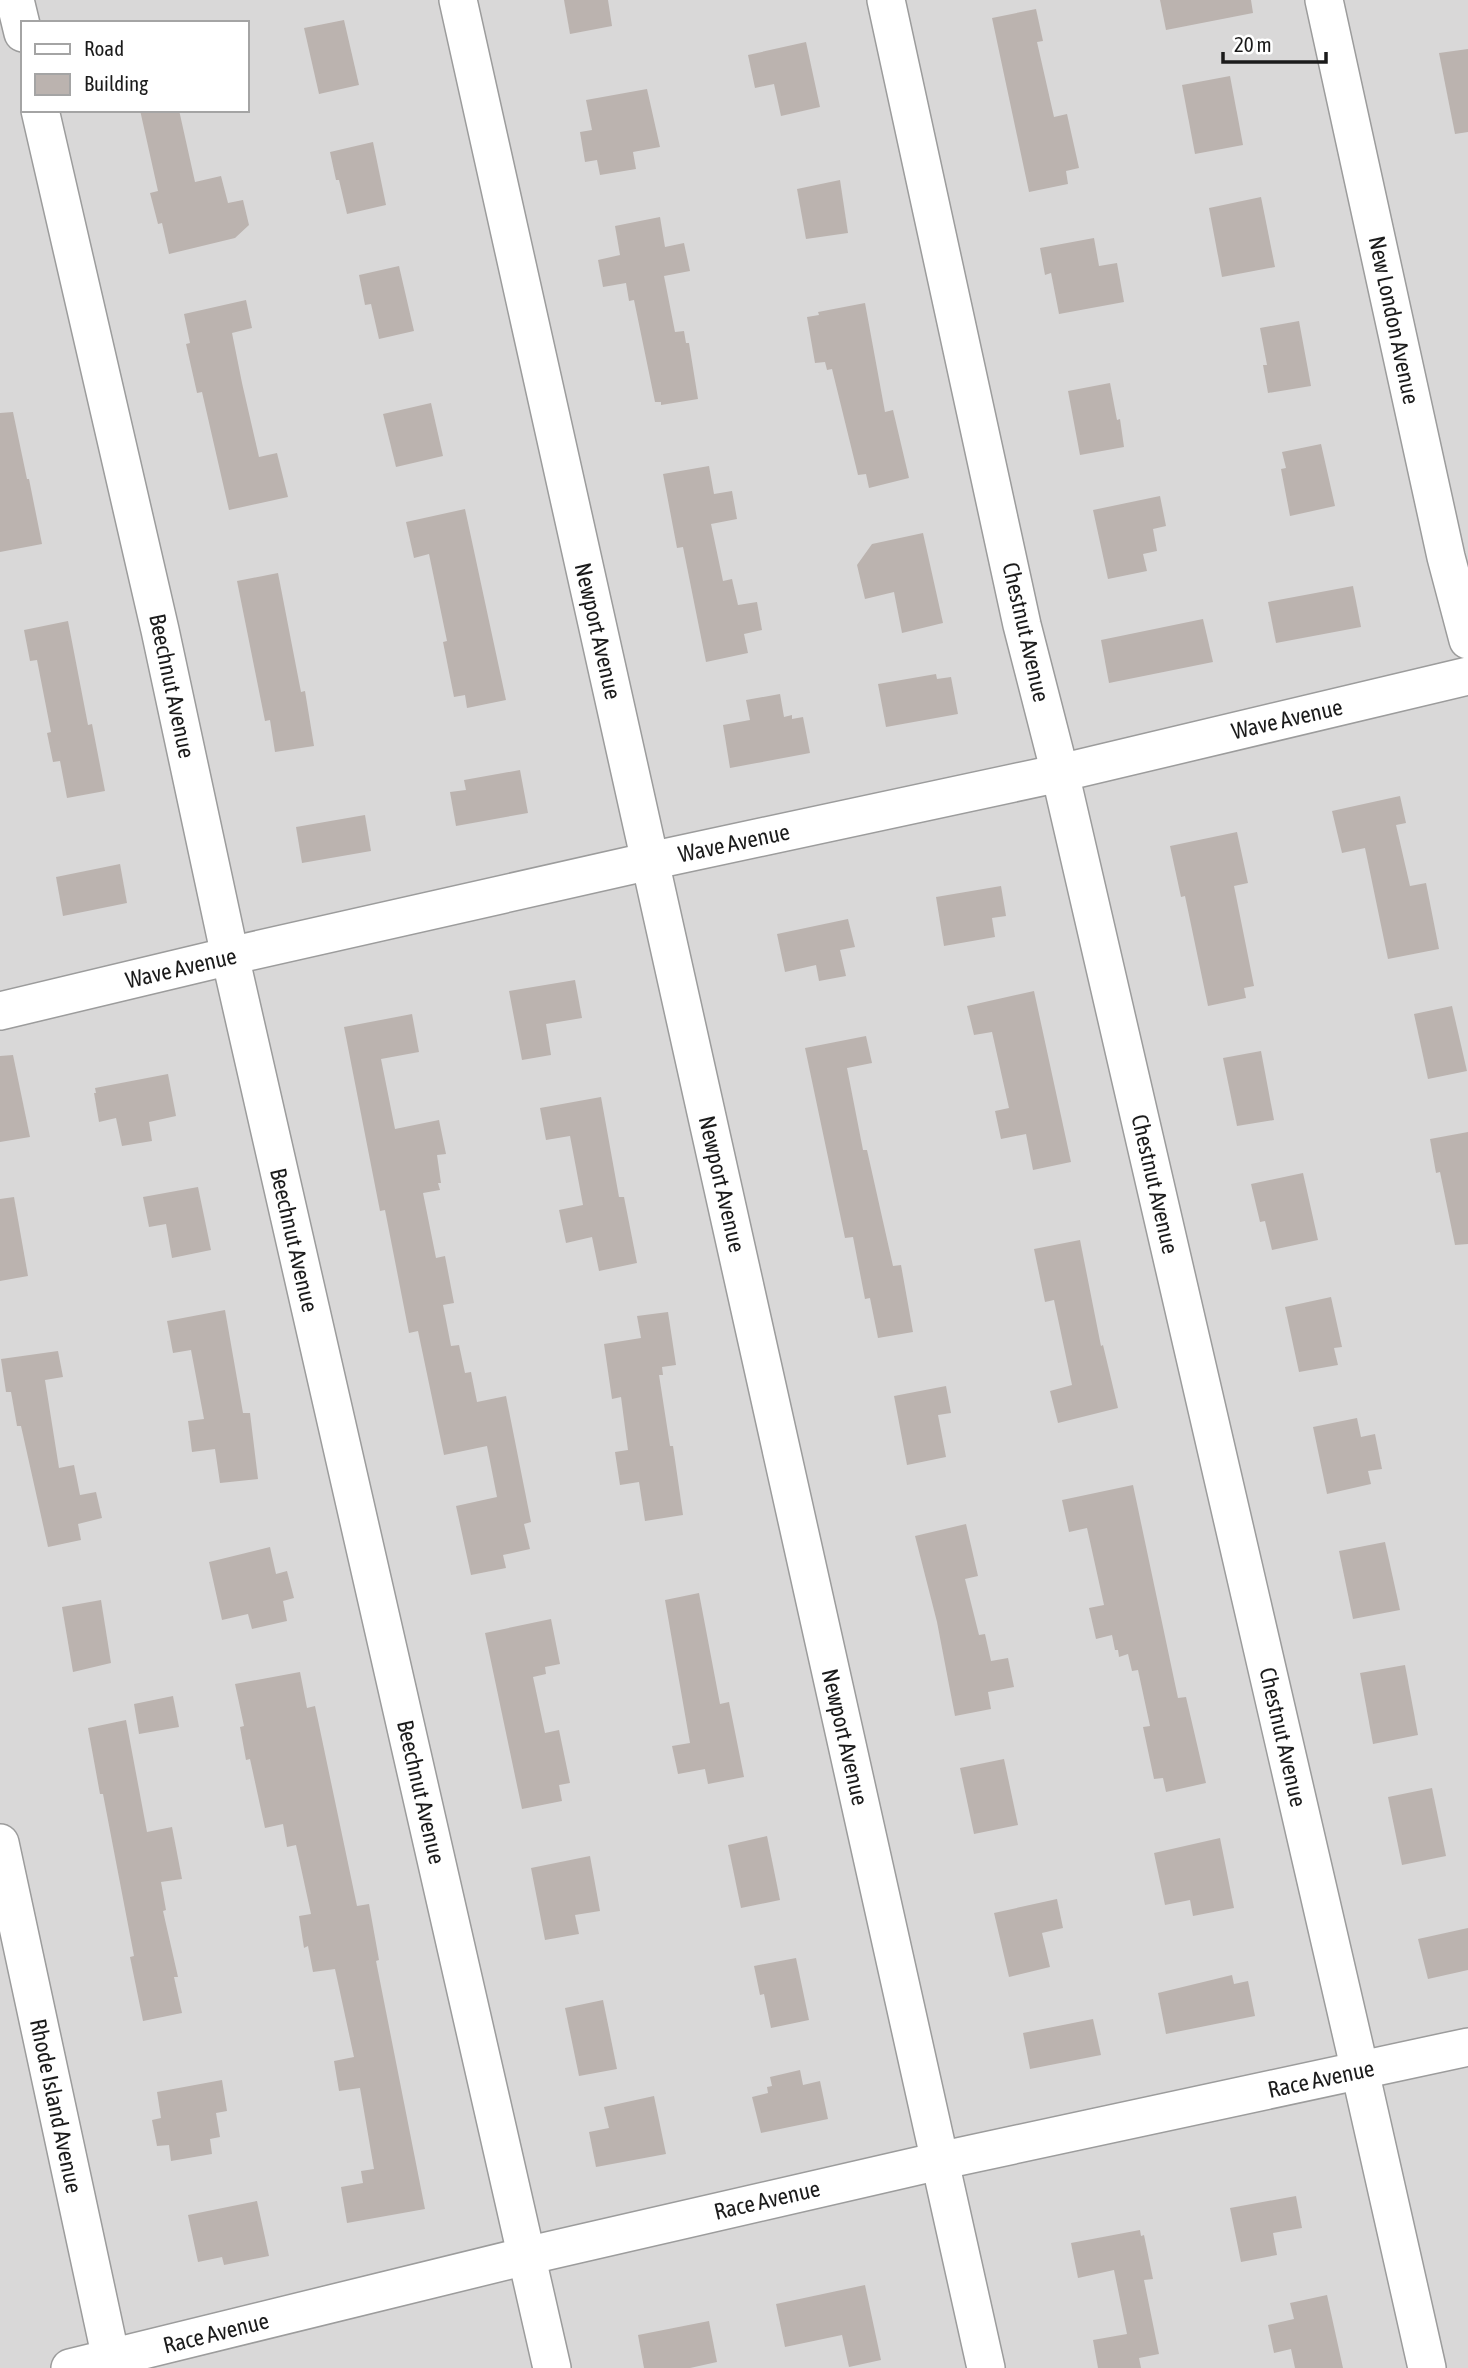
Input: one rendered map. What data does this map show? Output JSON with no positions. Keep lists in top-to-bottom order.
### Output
{
  "streets": {
    "street": [
      "New London Avenue",
      "Newport Avenue",
      "Chestnut Avenue",
      "Beechnut Avenue",
      "Wave Avenue",
      "Race Avenue",
      "Rhode Island Avenue"
    ]
  },
  "crossings": [
    ["Newport Avenue", "Wave Avenue"],
    ["Newport Avenue", "Race Avenue"],
    ["Chestnut Avenue", "Wave Avenue"],
    ["Chestnut Avenue", "Race Avenue"],
    ["Beechnut Avenue", "Wave Avenue"],
    ["Beechnut Avenue", "Race Avenue"],
    ["Race Avenue", "Rhode Island Avenue"]
  ],
  "legend": ["Road", "Building"],
  "scale_bar": "20 m"
}
